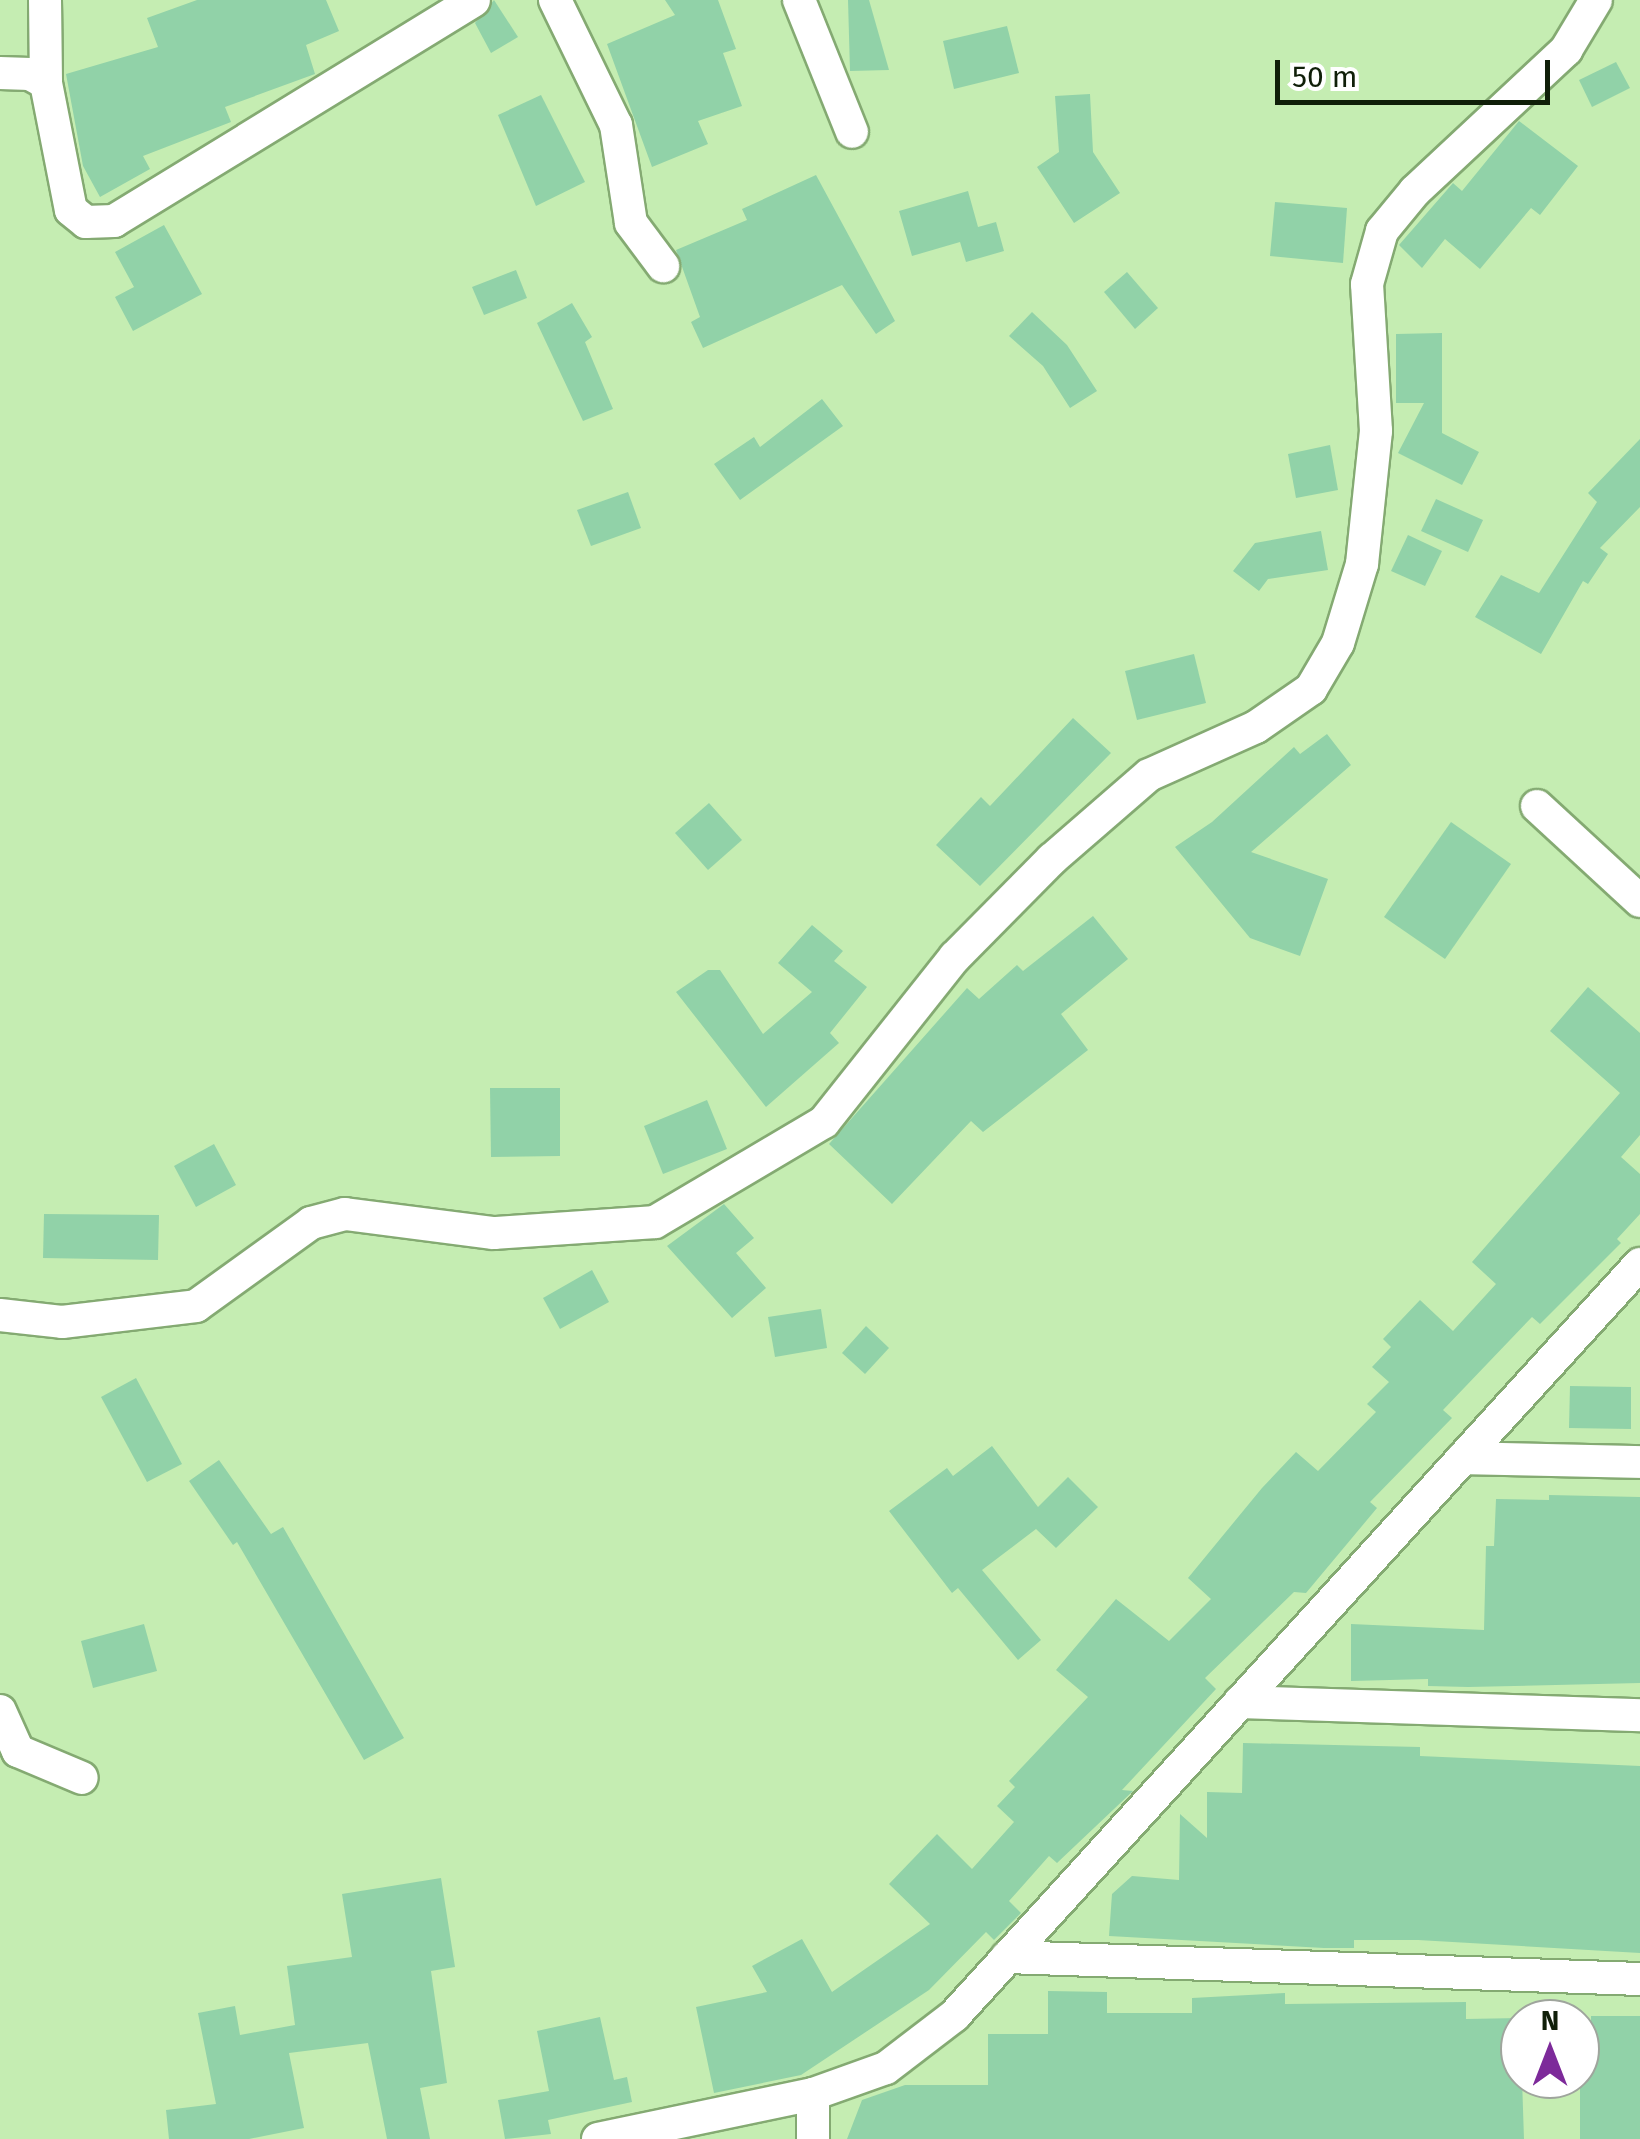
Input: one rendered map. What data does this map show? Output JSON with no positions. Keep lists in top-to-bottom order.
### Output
{
  "scale_bar": "50 m",
  "north": "top"
}
